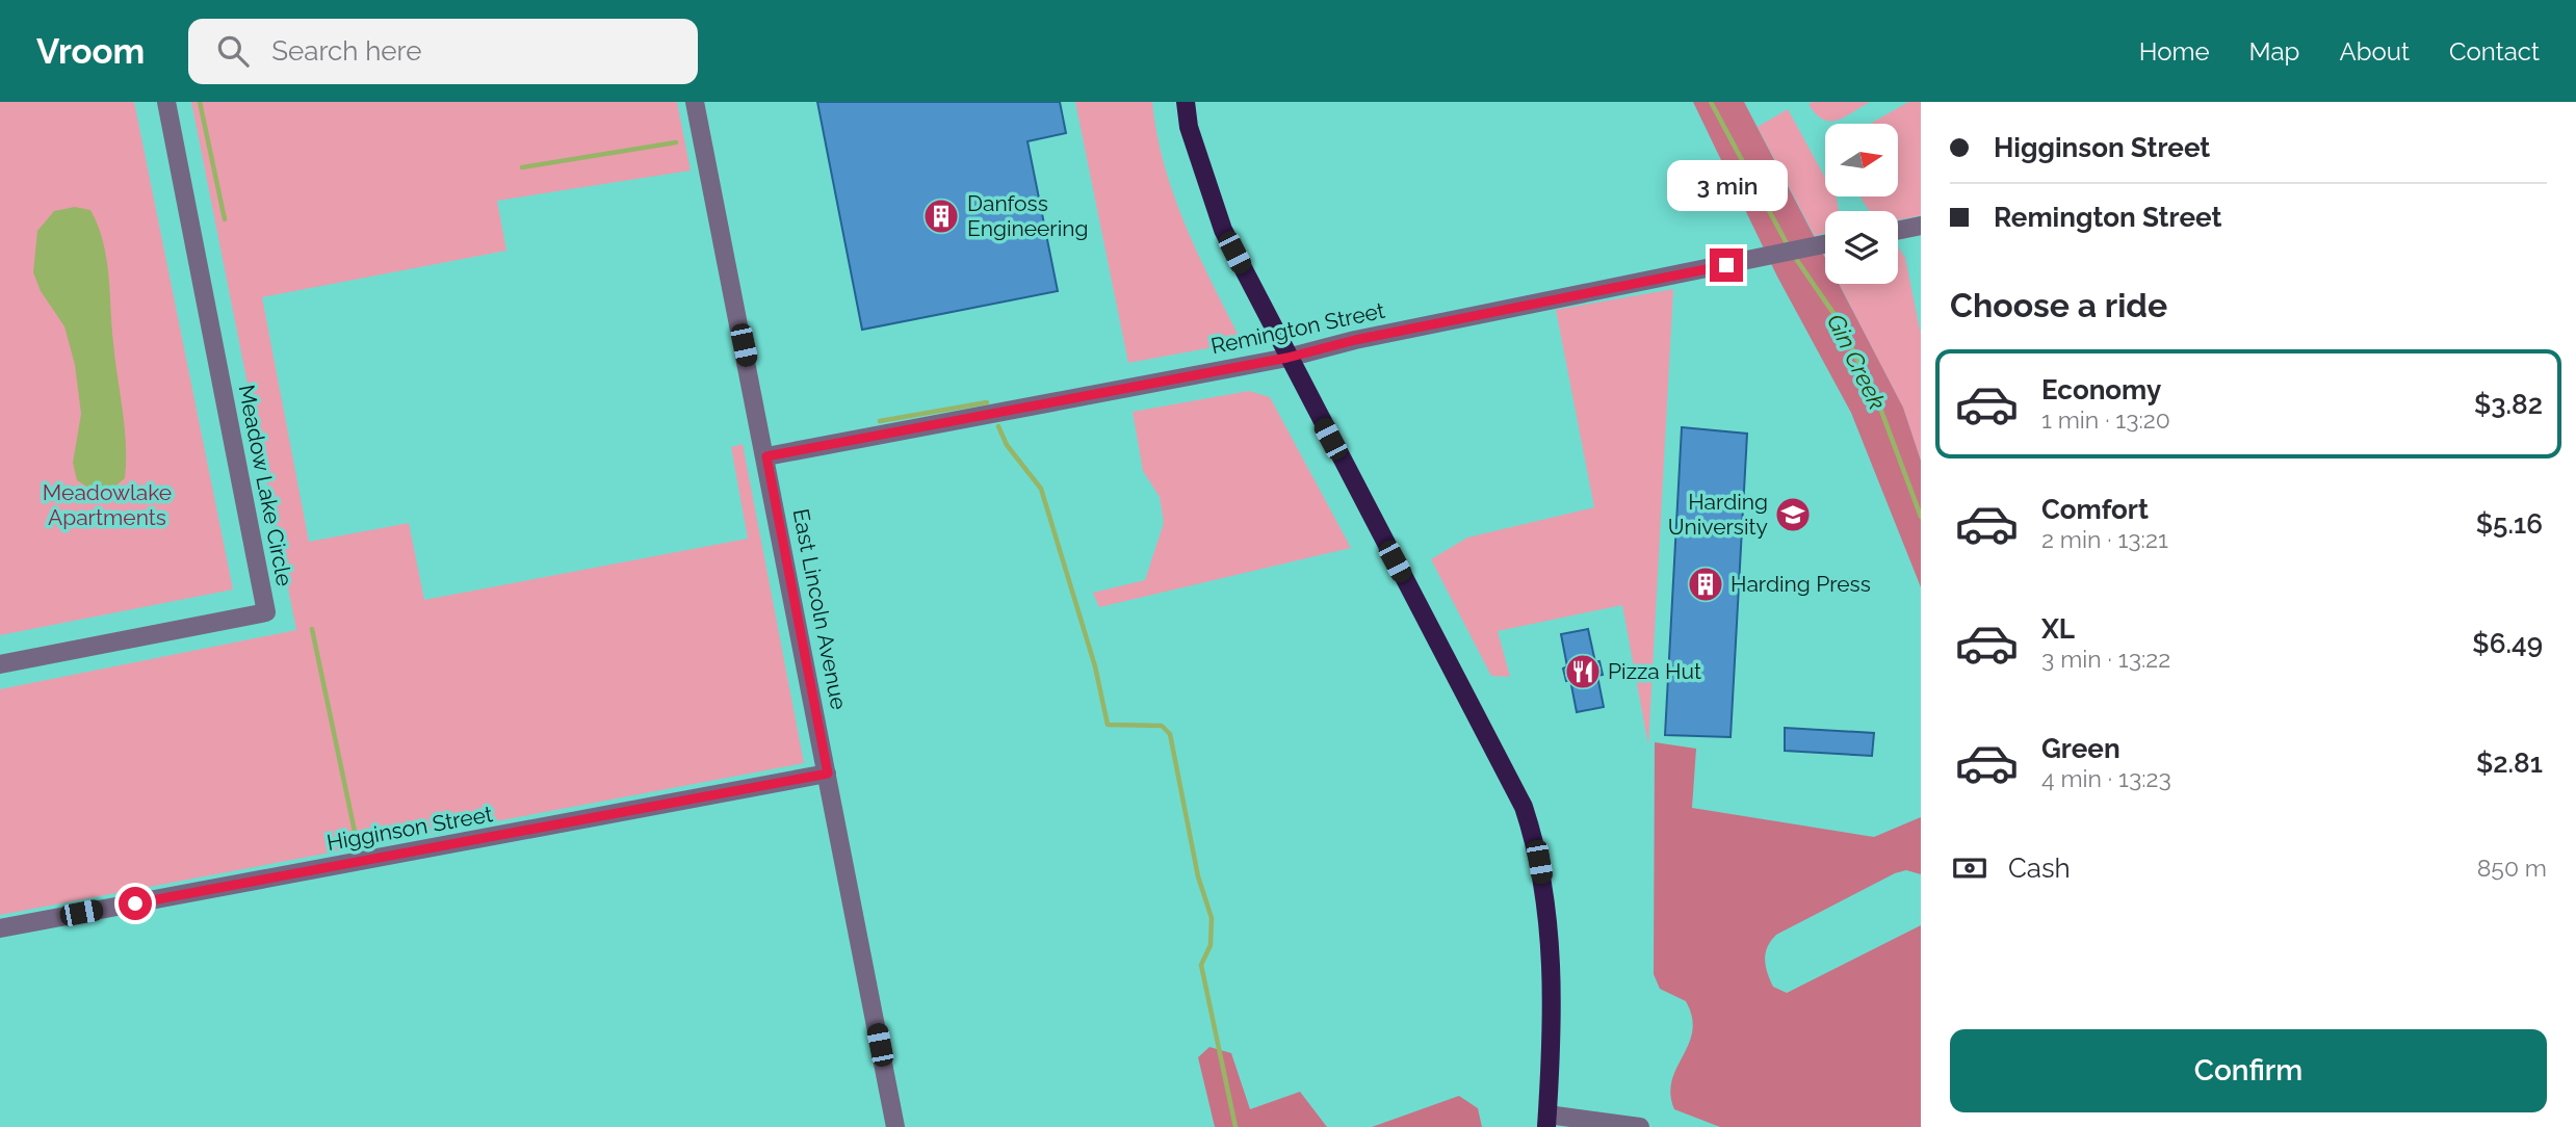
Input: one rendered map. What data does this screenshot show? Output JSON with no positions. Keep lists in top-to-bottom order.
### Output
{
  "streets": {
    "street": [
      "Remington Street",
      "Meadow Lake Circle",
      "East Lincoln Avenue",
      "Higginson Street"
    ]
  },
  "crossings": [
    ["Remington Street", "East Lincoln Avenue"],
    ["East Lincoln Avenue", "Higginson Street"]
  ],
  "water": ["Gin Creek"],
  "parks": ["Meadowlake Apartments"],
  "places": {
    "building": ["Danfoss Engineering", "Harding Press"],
    "school or university": ["Harding University"],
    "restaurant": ["Pizza Hut"]
  },
  "north": "right",
  "page": {
    "header": "Vroom",
    "search": "Search here",
    "nav": [
      "Home",
      "Map",
      "About",
      "Contact"
    ],
    "banner": ["Higginson Street", "Remington Street"],
    "bubble": "3 min",
    "heading": "Choose a ride",
    "list": [
      {
        "name": "Economy",
        "note": "1 min · 13:20",
        "value": "$3.82"
      },
      {
        "name": "Comfort",
        "note": "2 min · 13:21",
        "value": "$5.16"
      },
      {
        "name": "XL",
        "note": "3 min · 13:22",
        "value": "$6.49"
      },
      {
        "name": "Green",
        "note": "4 min · 13:23",
        "value": "$2.81"
      }
    ],
    "pay": ["Cash", "850 m"],
    "buttons": "Confirm"
  }
}
